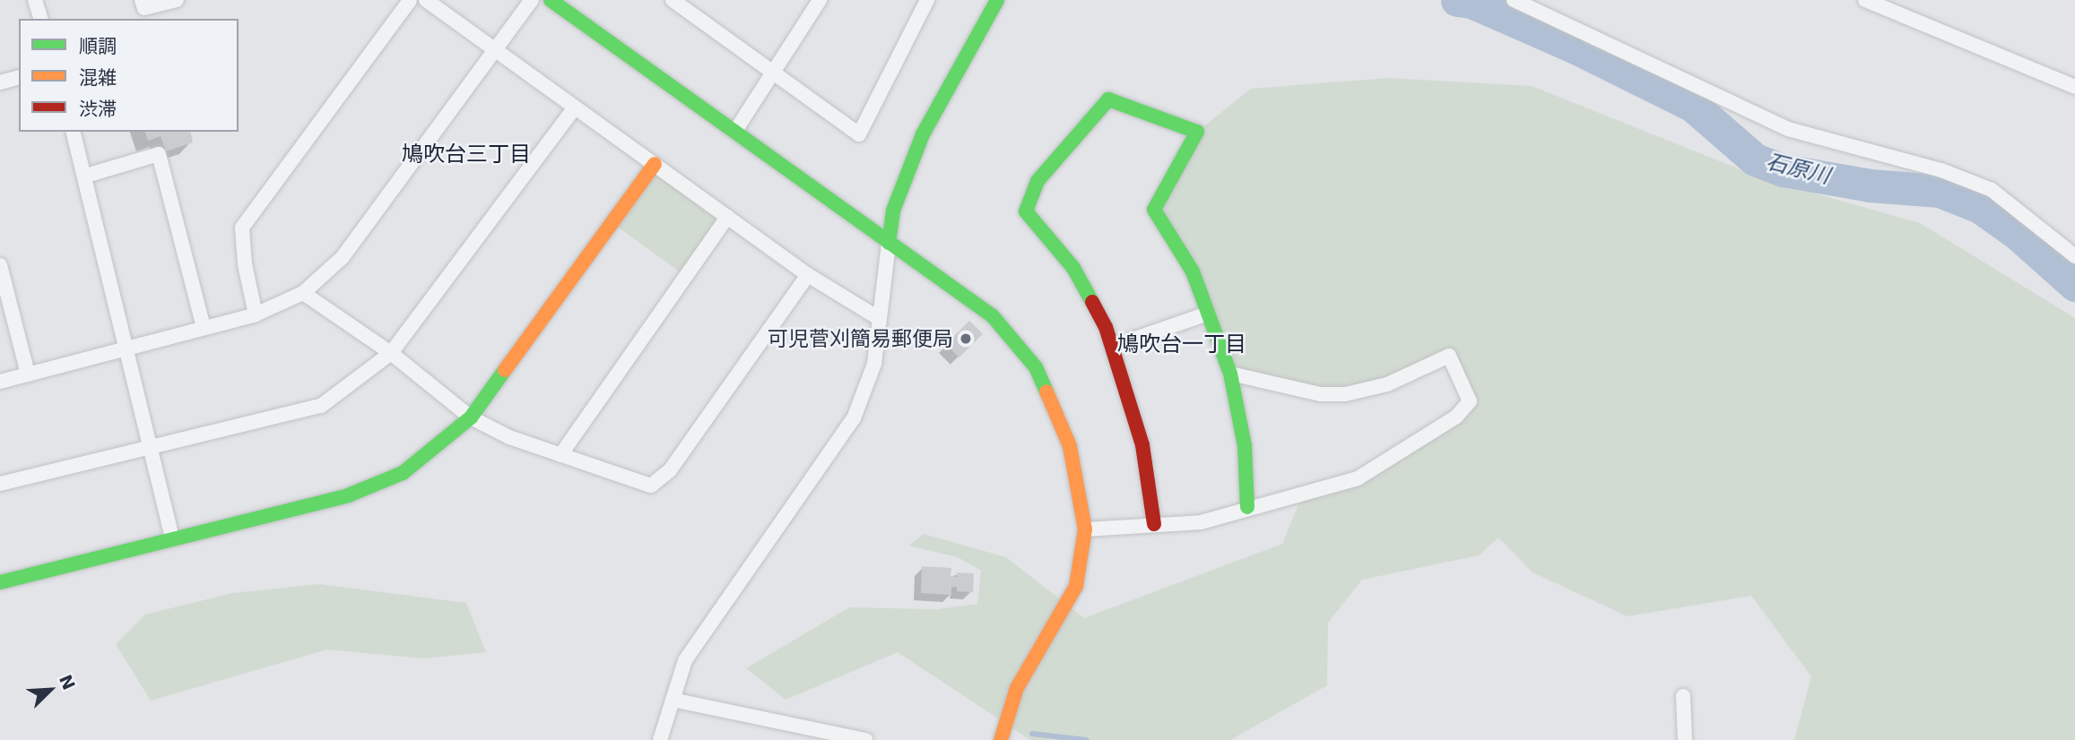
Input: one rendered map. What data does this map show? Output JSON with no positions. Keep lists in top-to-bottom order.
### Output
{
  "districts": ["鳩吹台三丁目", "鳩吹台一丁目"],
  "water": ["石原川"],
  "places": ["可児菅刈簡易郵便局"],
  "legend": ["順調", "混雑", "渋滞"],
  "north": "top right"
}
